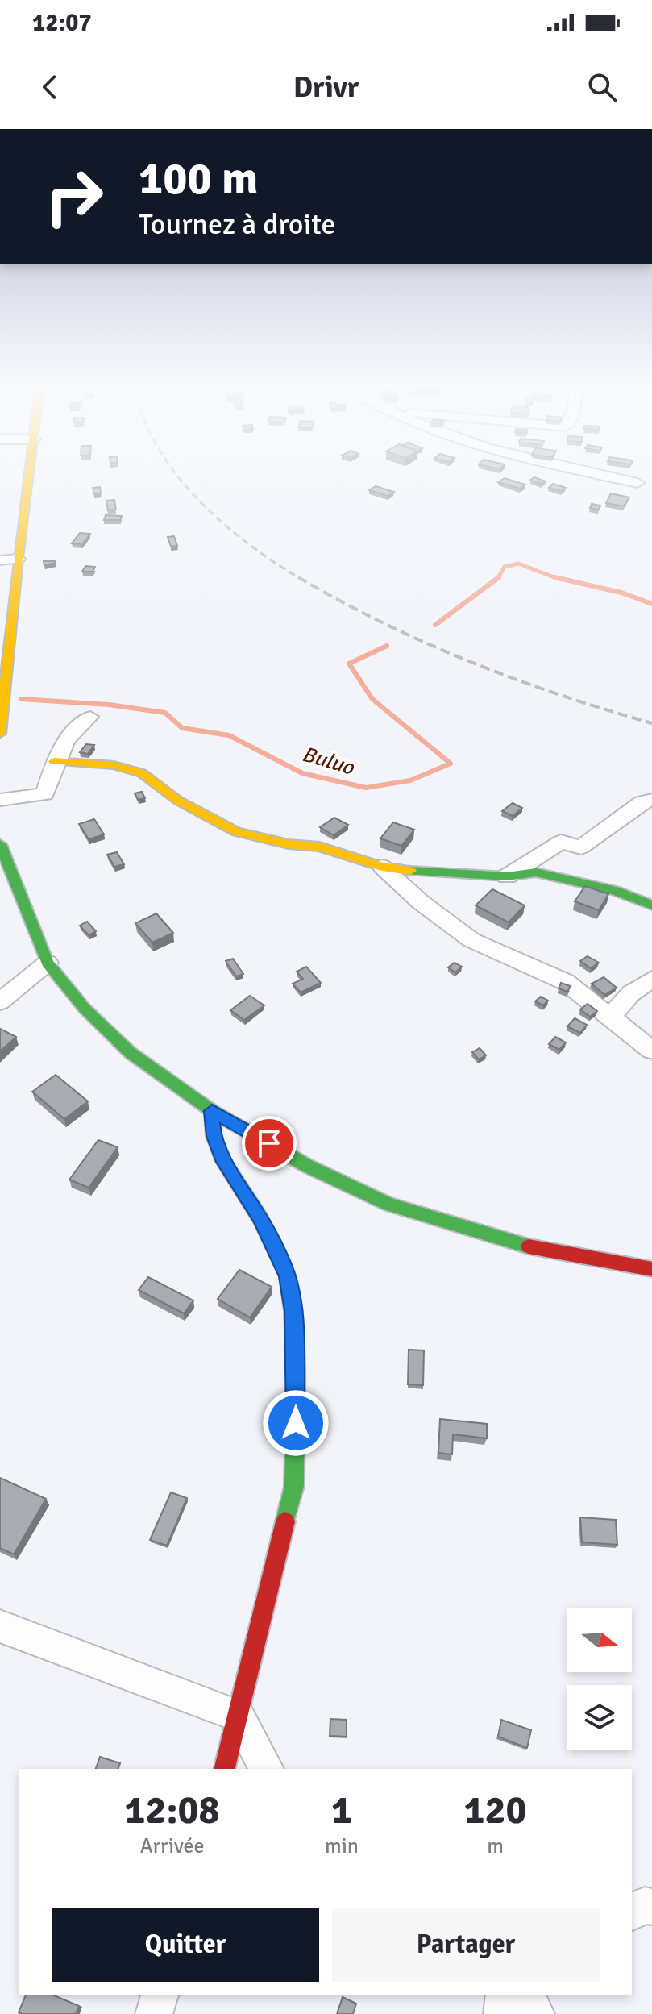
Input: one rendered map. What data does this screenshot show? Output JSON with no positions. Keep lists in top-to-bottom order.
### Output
{
  "water": ["Buluo"],
  "north": "right",
  "page": {
    "status": "12:07",
    "header": "Drivr",
    "turn": ["100 m", "Tournez à droite"],
    "eta": [
      "12:08",
      "Arrivée",
      "1",
      "min",
      "120",
      "m"
    ],
    "buttons": ["Quitter", "Partager"]
  }
}
